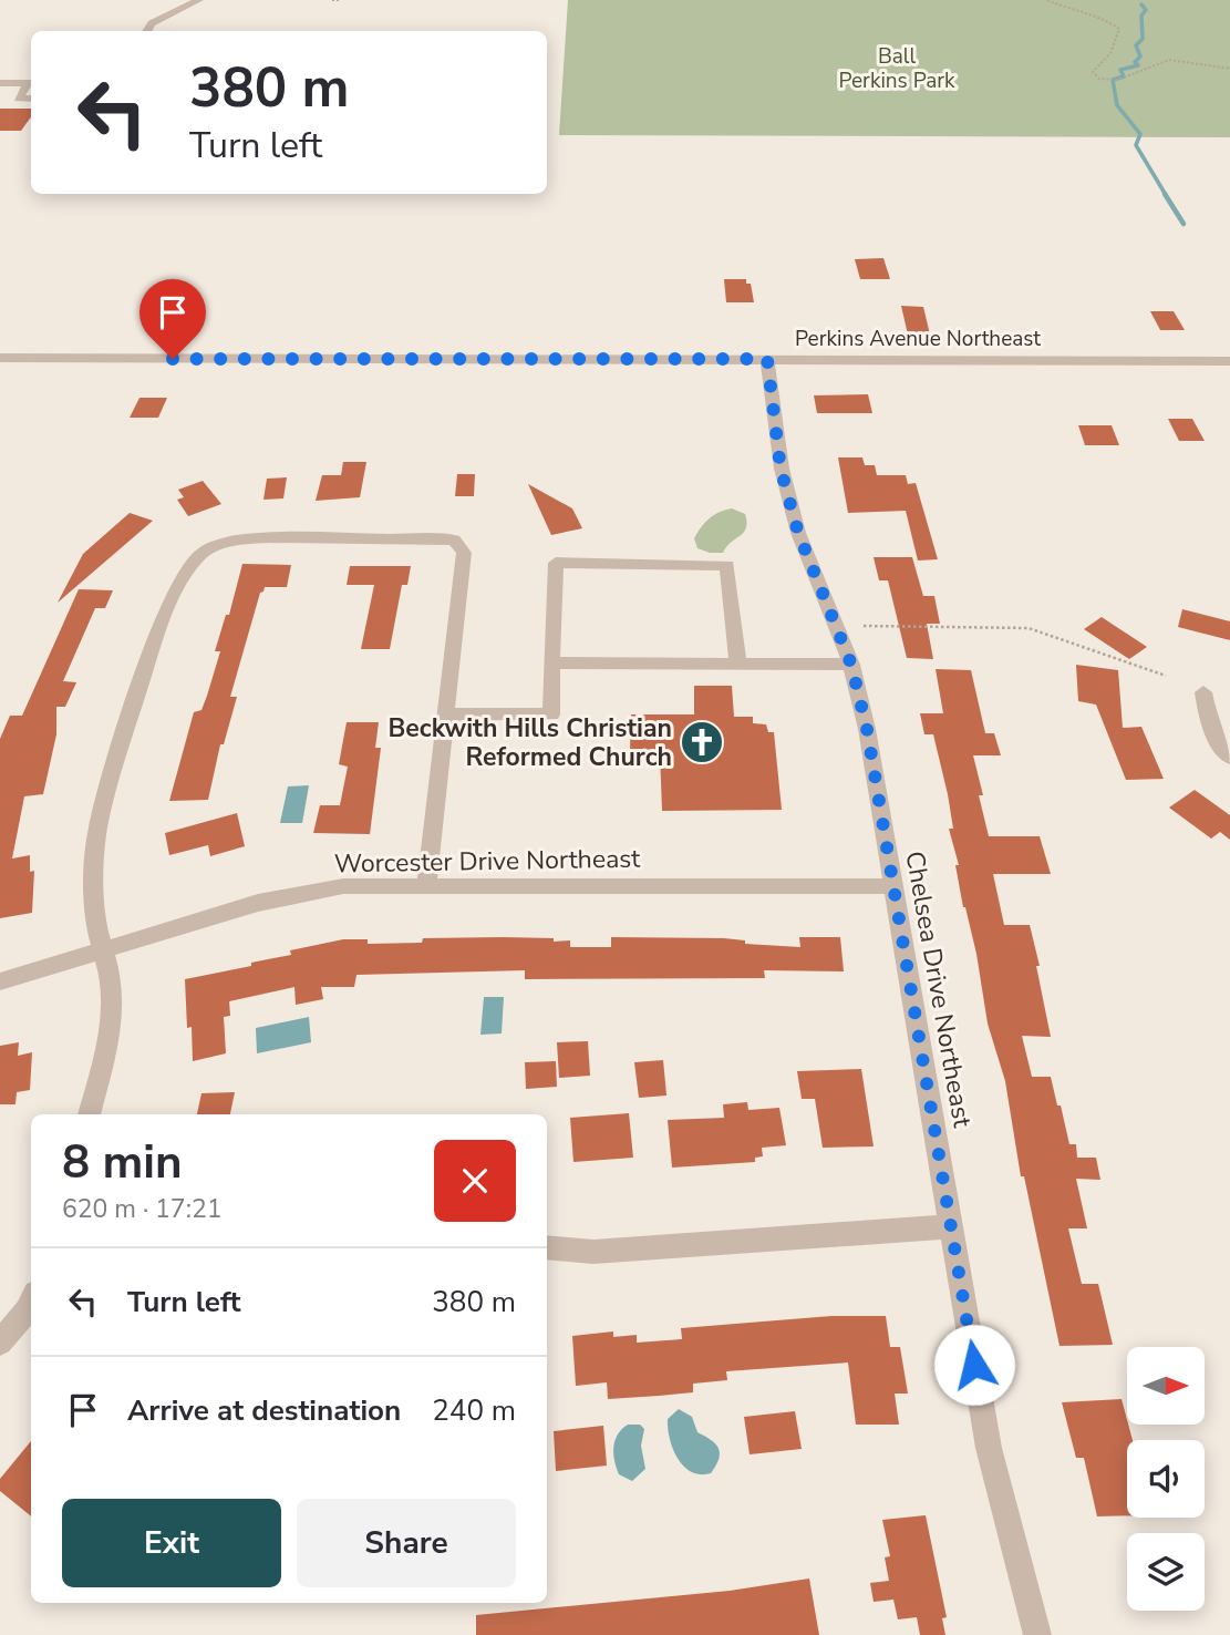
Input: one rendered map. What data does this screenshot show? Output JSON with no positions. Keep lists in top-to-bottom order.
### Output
{
  "streets": {
    "street": ["Perkins Avenue Northeast", "Worcester Drive Northeast", "Chelsea Drive Northeast"]
  },
  "crossings": [
    ["Perkins Avenue Northeast", "Chelsea Drive Northeast"],
    ["Worcester Drive Northeast", "Chelsea Drive Northeast"]
  ],
  "parks": ["Ball Perkins Park"],
  "places": {
    "church": ["Beckwith Hills Christian Reformed Church"]
  },
  "north": "right",
  "page": {
    "turn": ["380 m", "Turn left"],
    "heading": ["8 min", "620 m · 17:21"],
    "list": [
      {
        "name": "Turn left",
        "value": "380 m"
      },
      {
        "name": "Arrive at destination",
        "value": "240 m"
      }
    ],
    "buttons": ["Exit", "Share"]
  }
}
